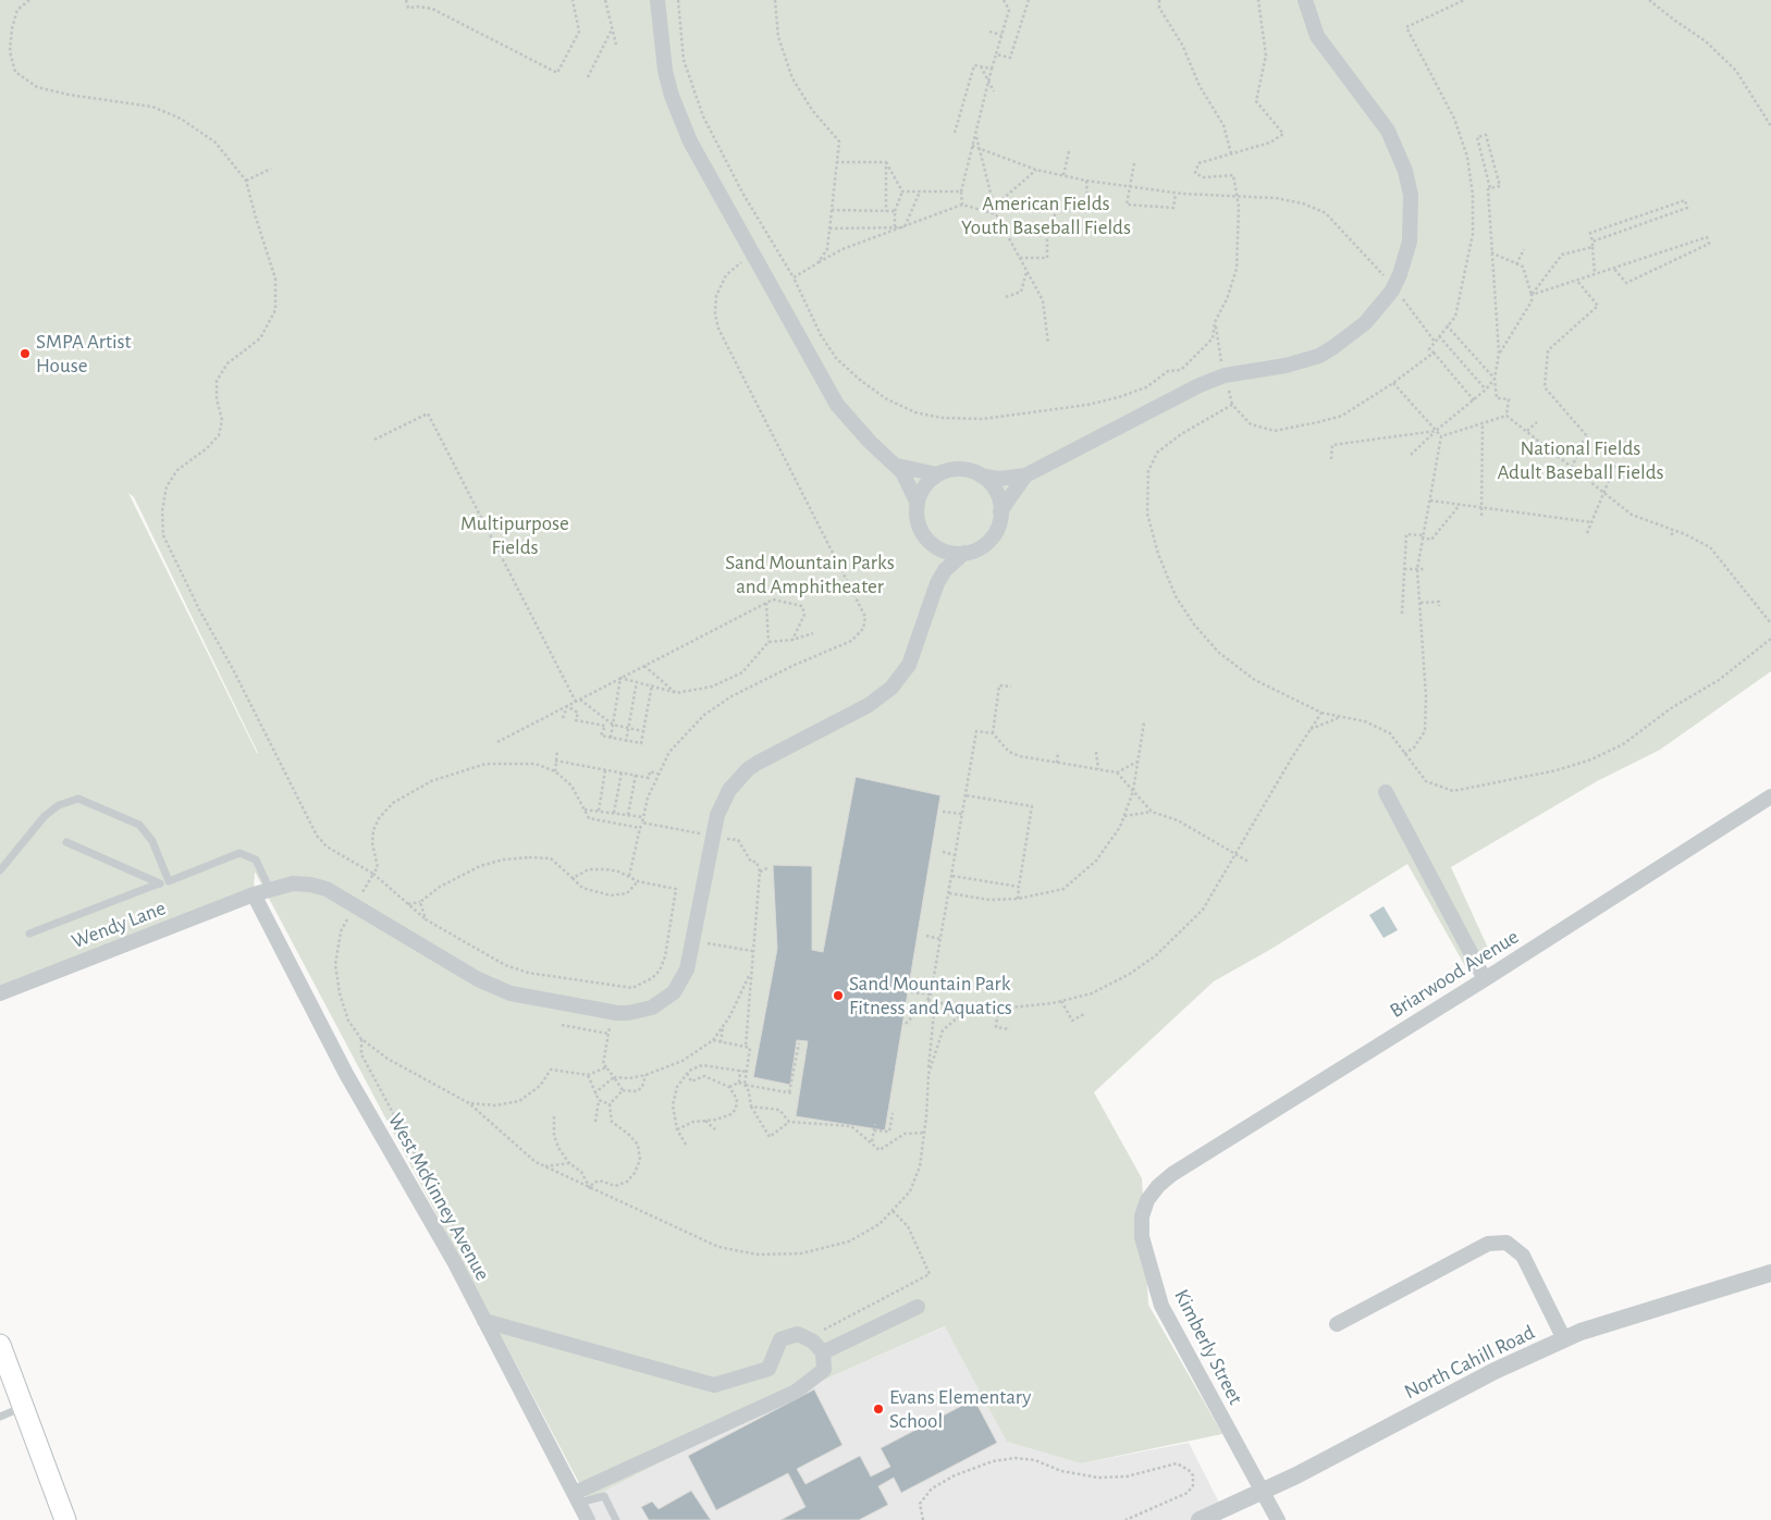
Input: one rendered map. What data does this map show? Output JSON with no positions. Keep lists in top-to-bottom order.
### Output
{
  "streets": {
    "street": [
      "Wendy Lane",
      "Briarwood Avenue",
      "West McKinney Avenue",
      "Kimberly Street",
      "North Cahill Road"
    ]
  },
  "crossings": [
    ["Wendy Lane", "West McKinney Avenue"],
    ["Briarwood Avenue", "Kimberly Street"],
    ["Kimberly Street", "North Cahill Road"]
  ],
  "parks": [
    "American Fields Youth Baseball Fields",
    "National Fields Adult Baseball Fields",
    "Multipurpose Fields",
    "Sand Mountain Parks and Amphitheater"
  ],
  "places": ["SMPA Artist House", "Sand Mountain Park Fitness and Aquatics", "Evans Elementary School"]
}
